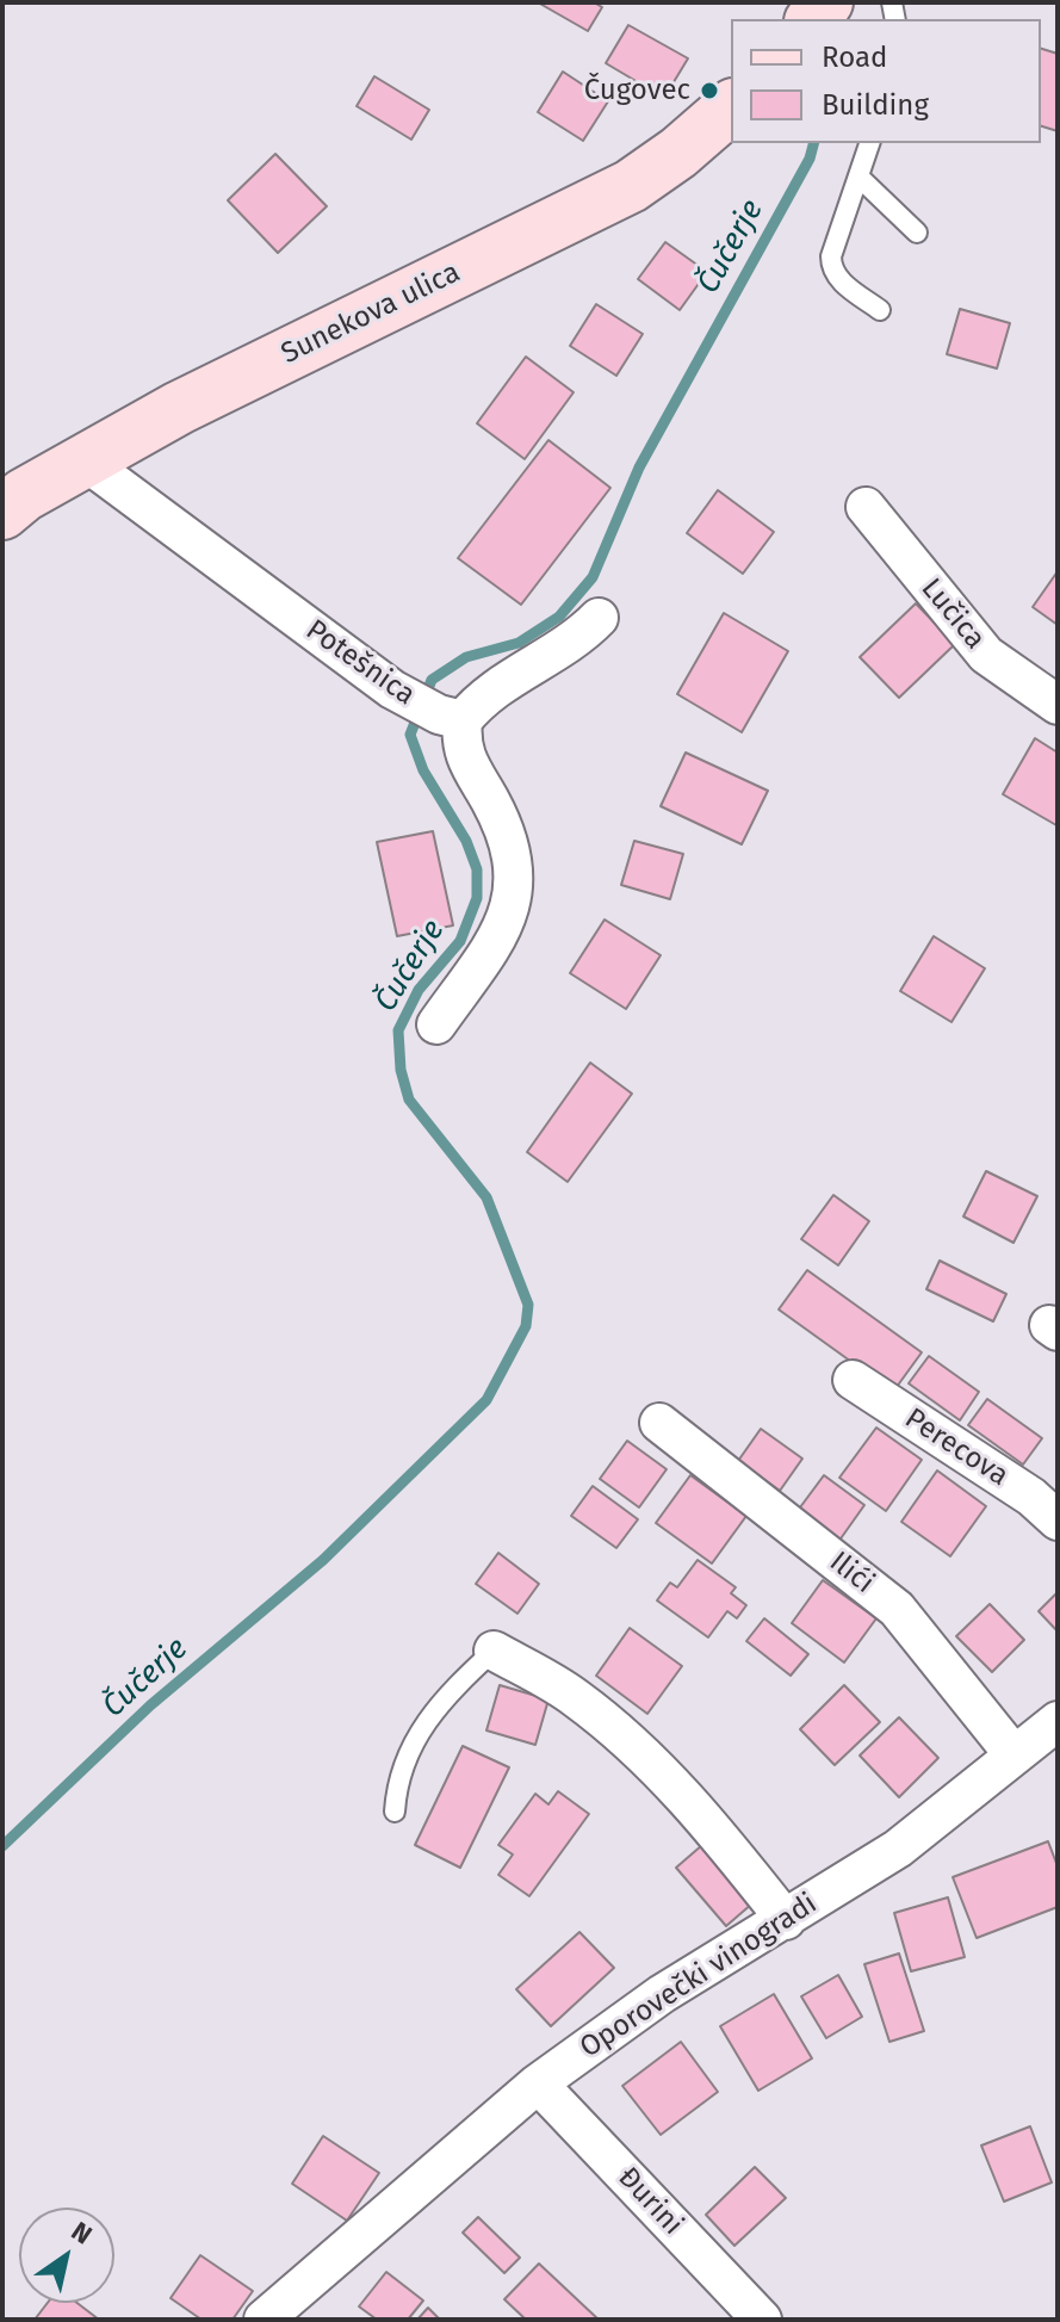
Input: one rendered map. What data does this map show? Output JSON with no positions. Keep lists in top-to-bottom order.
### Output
{
  "streets": {
    "street": [
      "Sunekova ulica",
      "Lučica",
      "Potešnica",
      "Perecova",
      "Ilići",
      "Oporovečki vinogradi",
      "Đurini"
    ]
  },
  "crossings": [
    ["Sunekova ulica", "Potešnica"],
    ["Ilići", "Oporovečki vinogradi"],
    ["Oporovečki vinogradi", "Đurini"]
  ],
  "water": ["Čučerje"],
  "places": ["Čugovec"],
  "legend": ["Road", "Building"],
  "north": "top right"
}
